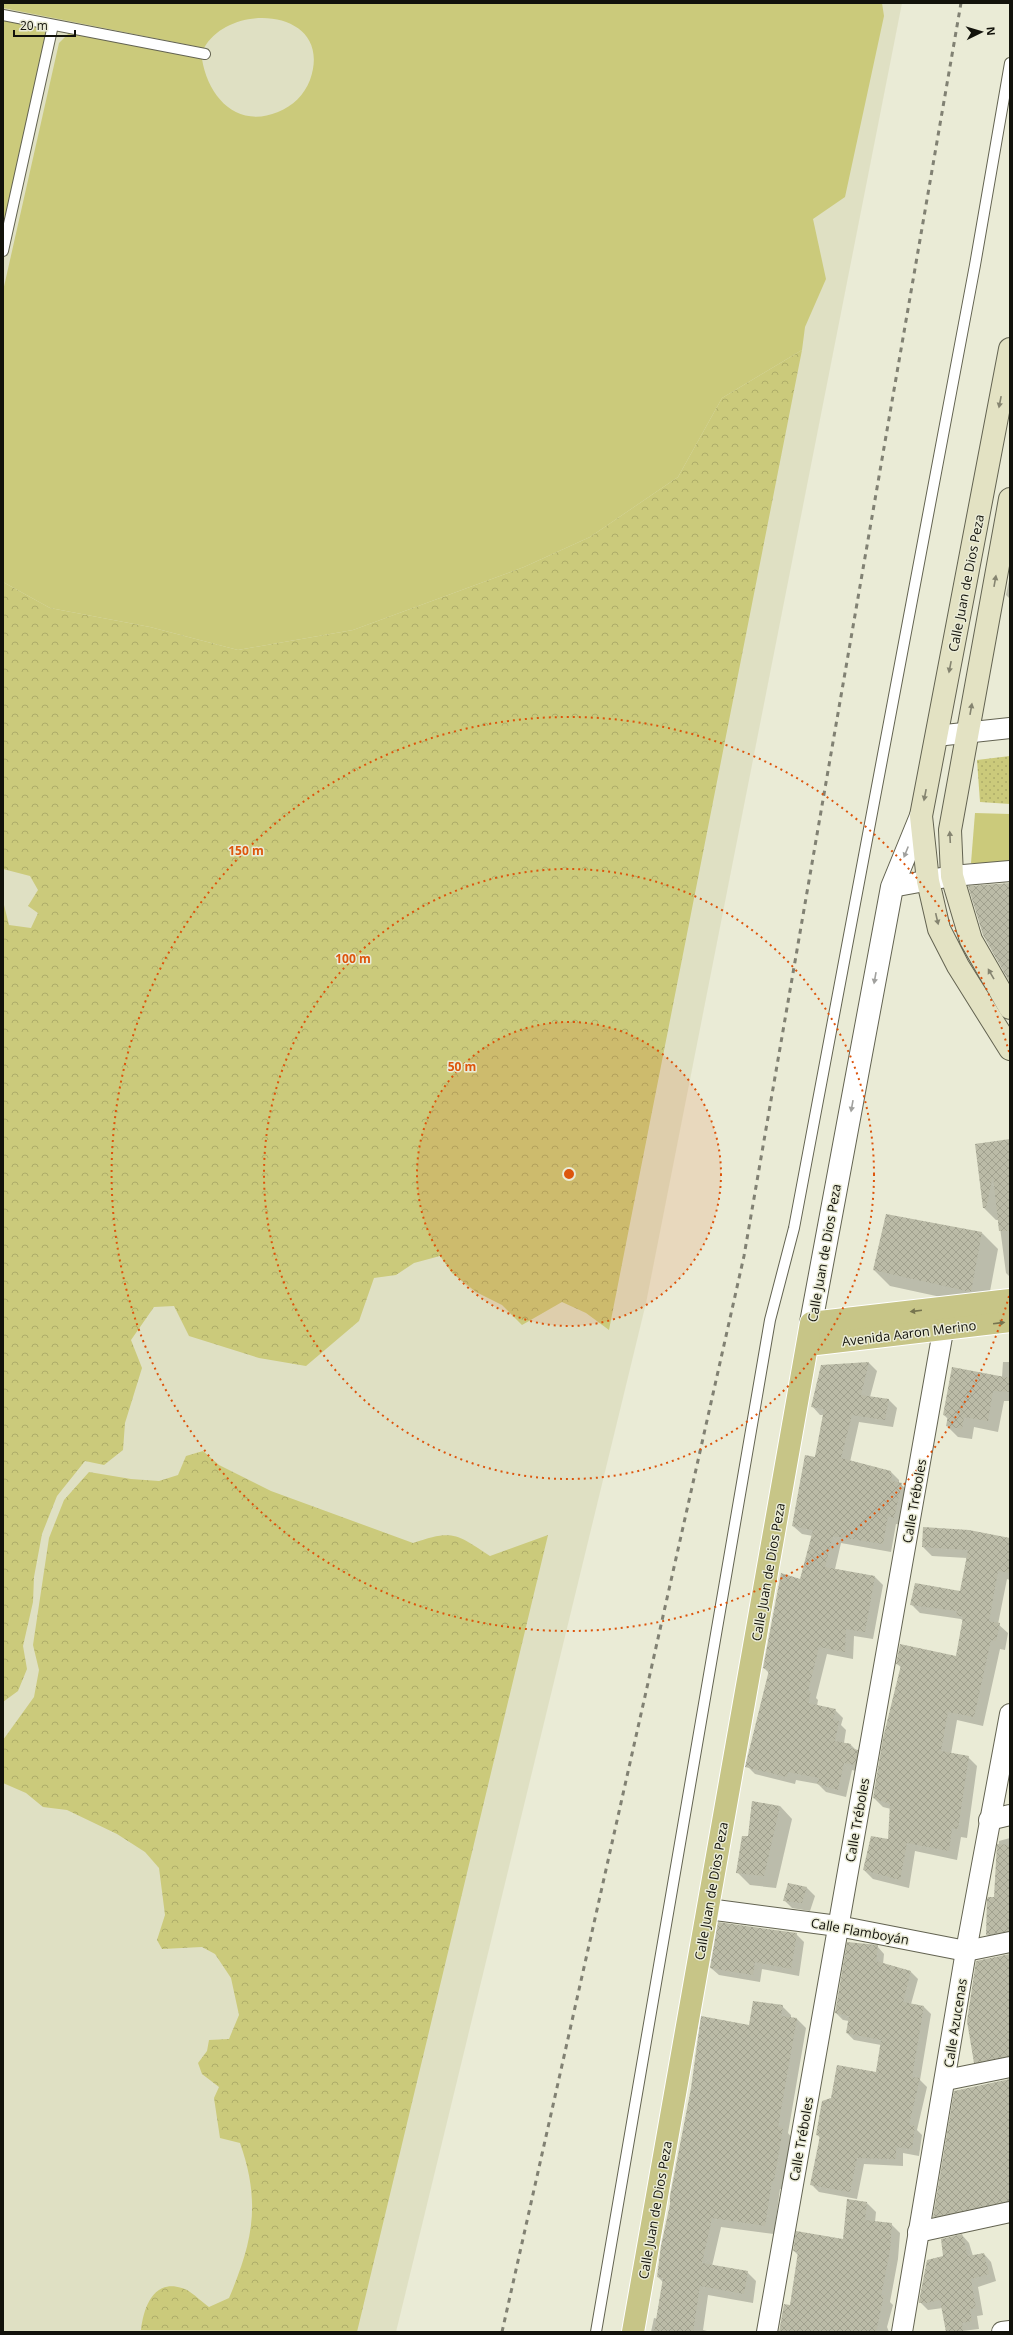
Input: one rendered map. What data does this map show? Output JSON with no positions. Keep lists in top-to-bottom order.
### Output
{
  "streets": {
    "main road": ["Calle Juan de Dios Peza", "Avenida Aaron Merino"],
    "street": ["Calle Tréboles", "Calle Flamboyán", "Calle Azucenas"]
  },
  "crossings": [
    ["Calle Juan de Dios Peza", "Avenida Aaron Merino"],
    ["Calle Juan de Dios Peza", "Calle Flamboyán"],
    ["Avenida Aaron Merino", "Calle Tréboles"],
    ["Calle Tréboles", "Calle Flamboyán"],
    ["Calle Flamboyán", "Calle Azucenas"]
  ],
  "scale_bar": "20 m",
  "north": "right",
  "rings": ["150 m", "100 m", "50 m"]
}
